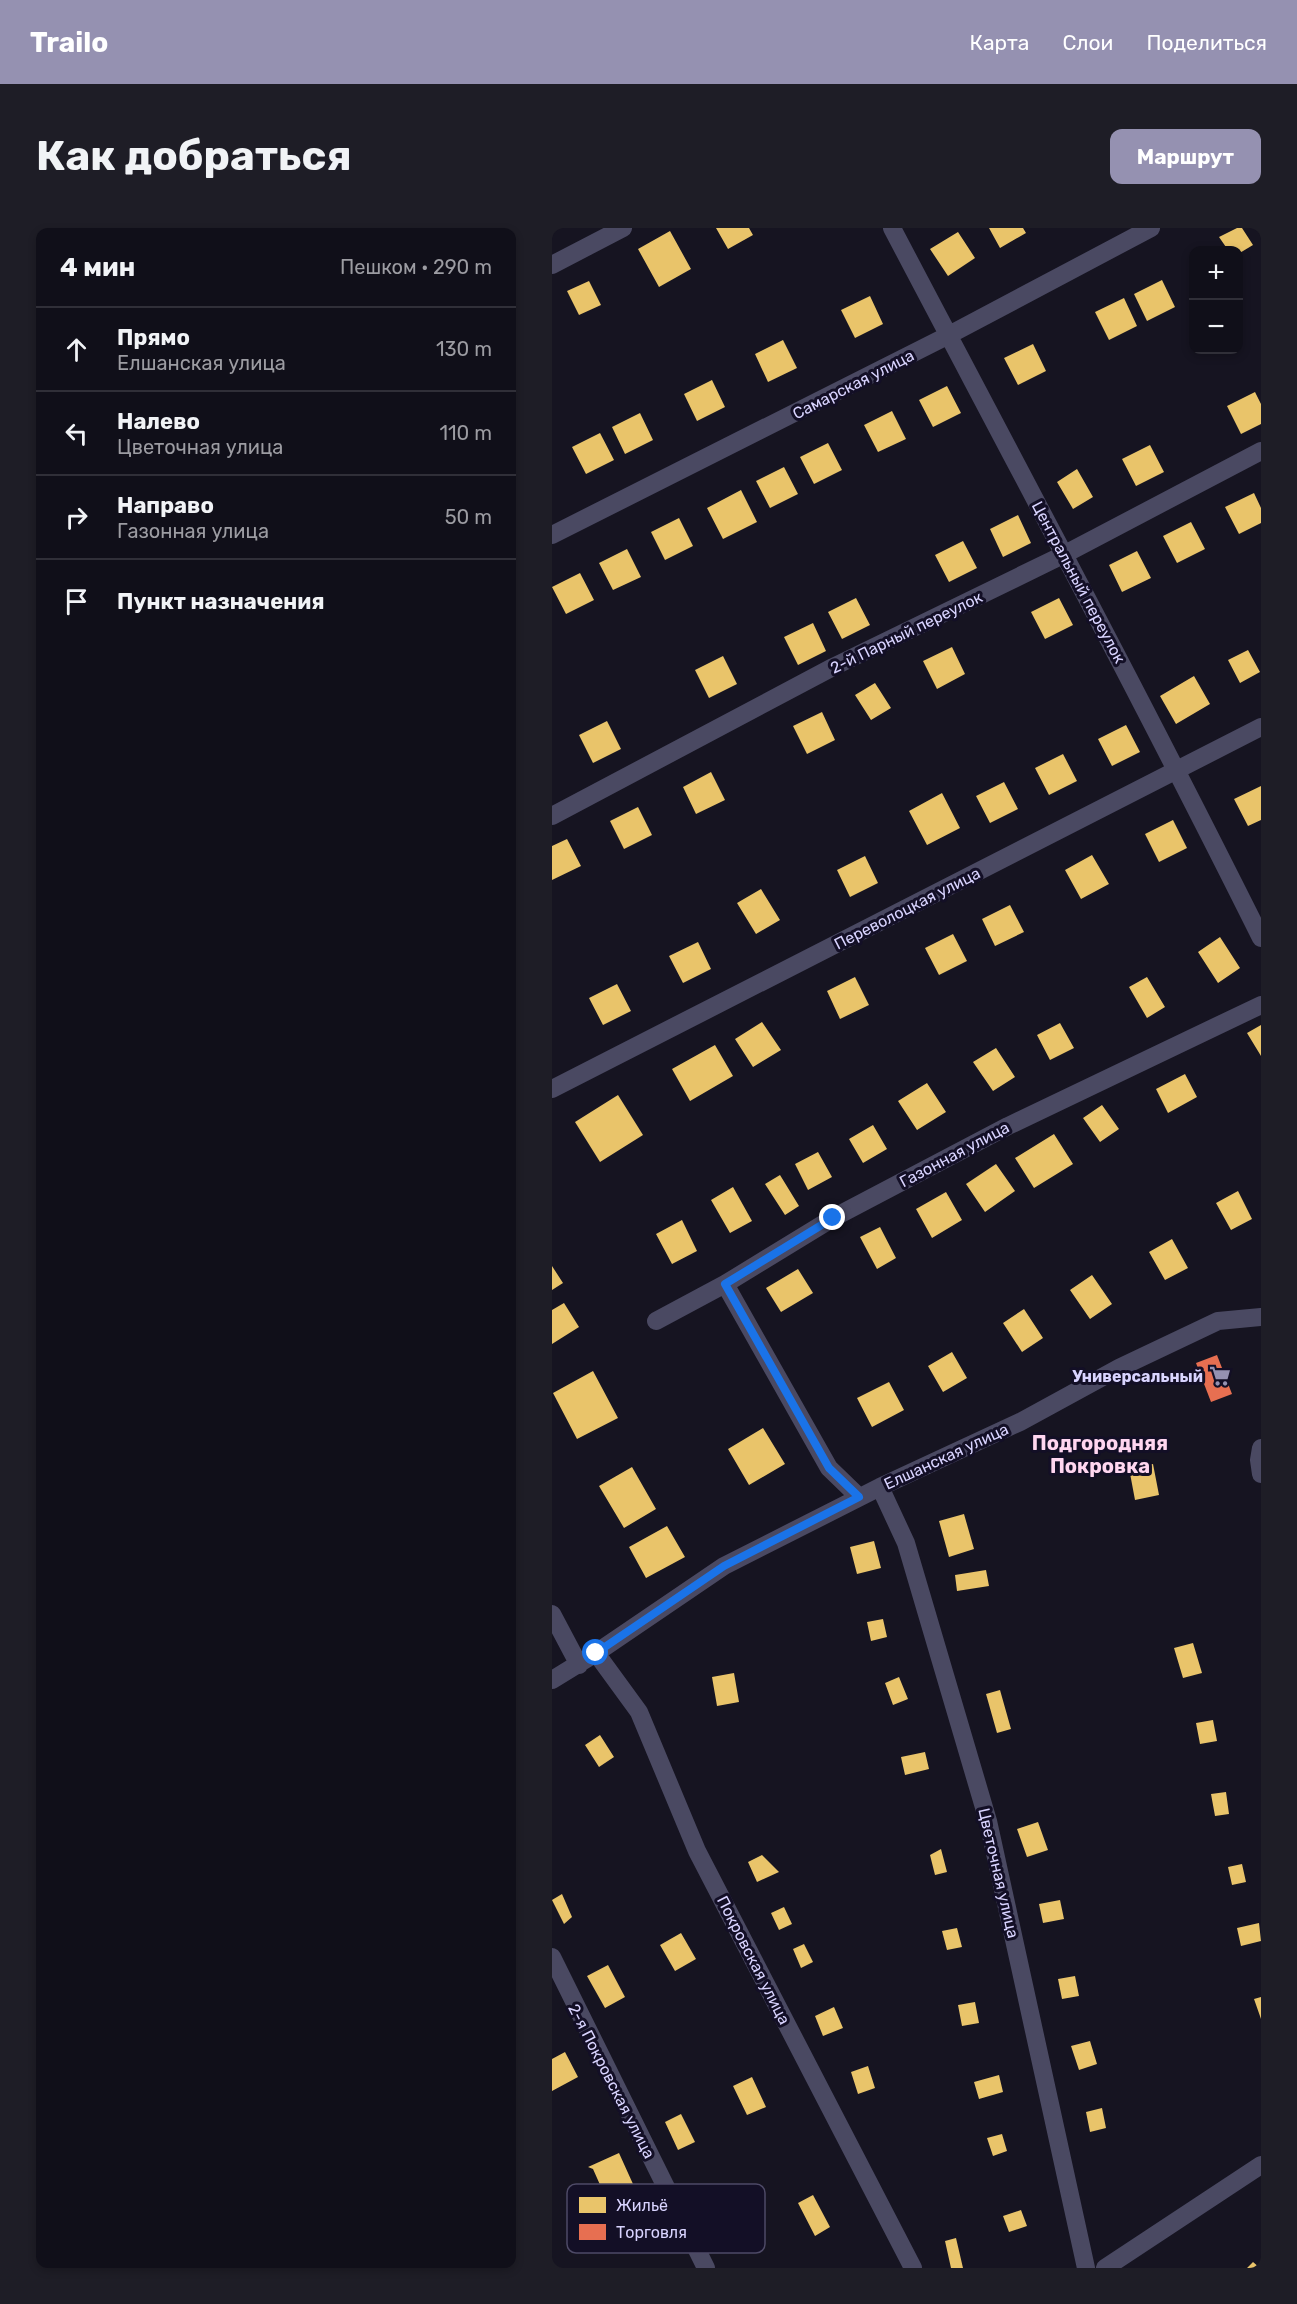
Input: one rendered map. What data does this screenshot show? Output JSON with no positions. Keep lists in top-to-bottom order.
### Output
{
  "streets": {
    "street": [
      "Самарская улица",
      "Центральный переулок",
      "2-й Парный переулок",
      "Переволоцкая улица",
      "Газонная улица",
      "Елшанская улица",
      "Цветочная улица",
      "Покровская улица",
      "2-я Покровская улица"
    ]
  },
  "crossings": [
    ["Самарская улица", "Центральный переулок"],
    ["Центральный переулок", "2-й Парный переулок"],
    ["Центральный переулок", "Переволоцкая улица"],
    ["Елшанская улица", "Цветочная улица"],
    ["Елшанская улица", "Покровская улица"]
  ],
  "districts": ["Подгородняя Покровка"],
  "places": {
    "supermarket": ["Универсальный"]
  },
  "legend": ["Жильё", "Торговля"],
  "page": {
    "header": "Trailo",
    "nav": ["Карта", "Слои", "Поделиться"],
    "buttons": "Маршрут",
    "title": "Как добраться",
    "heading": ["4 мин", "Пешком · 290 m"],
    "map_buttons": ["+", "−"],
    "list": [
      ["Прямо", "Елшанская улица", "130 m"],
      ["Налево", "Цветочная улица", "110 m"],
      ["Направо", "Газонная улица", "50 m"],
      "Пункт назначения"
    ]
  }
}
